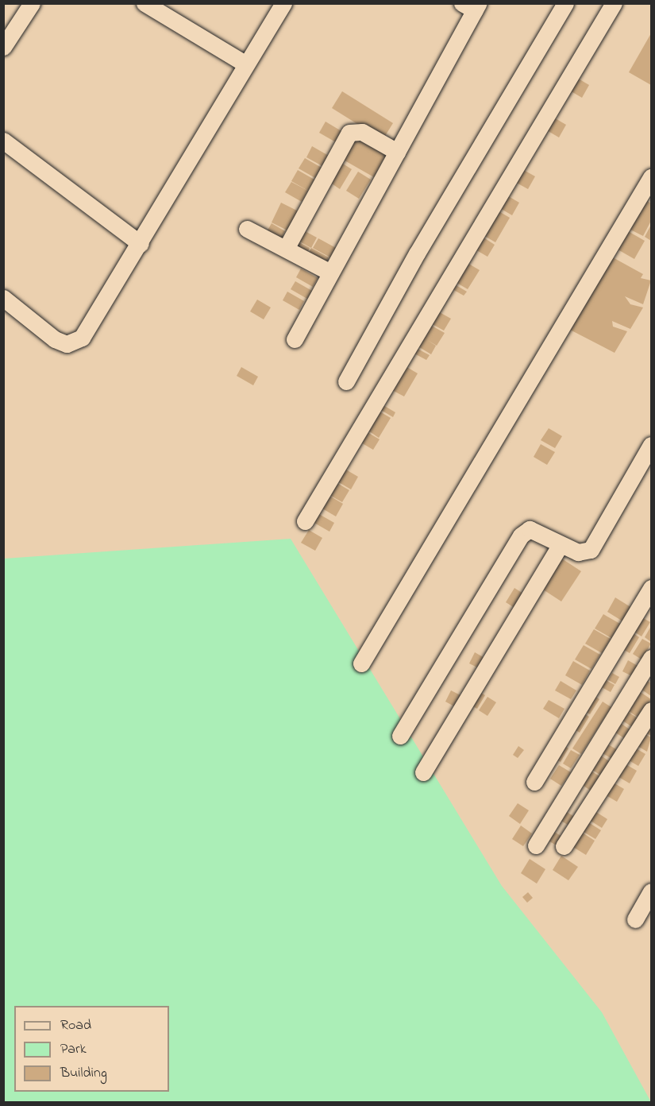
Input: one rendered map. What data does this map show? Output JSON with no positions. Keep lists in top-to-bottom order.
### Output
{
  "legend": ["Road", "Park", "Building"]
}
